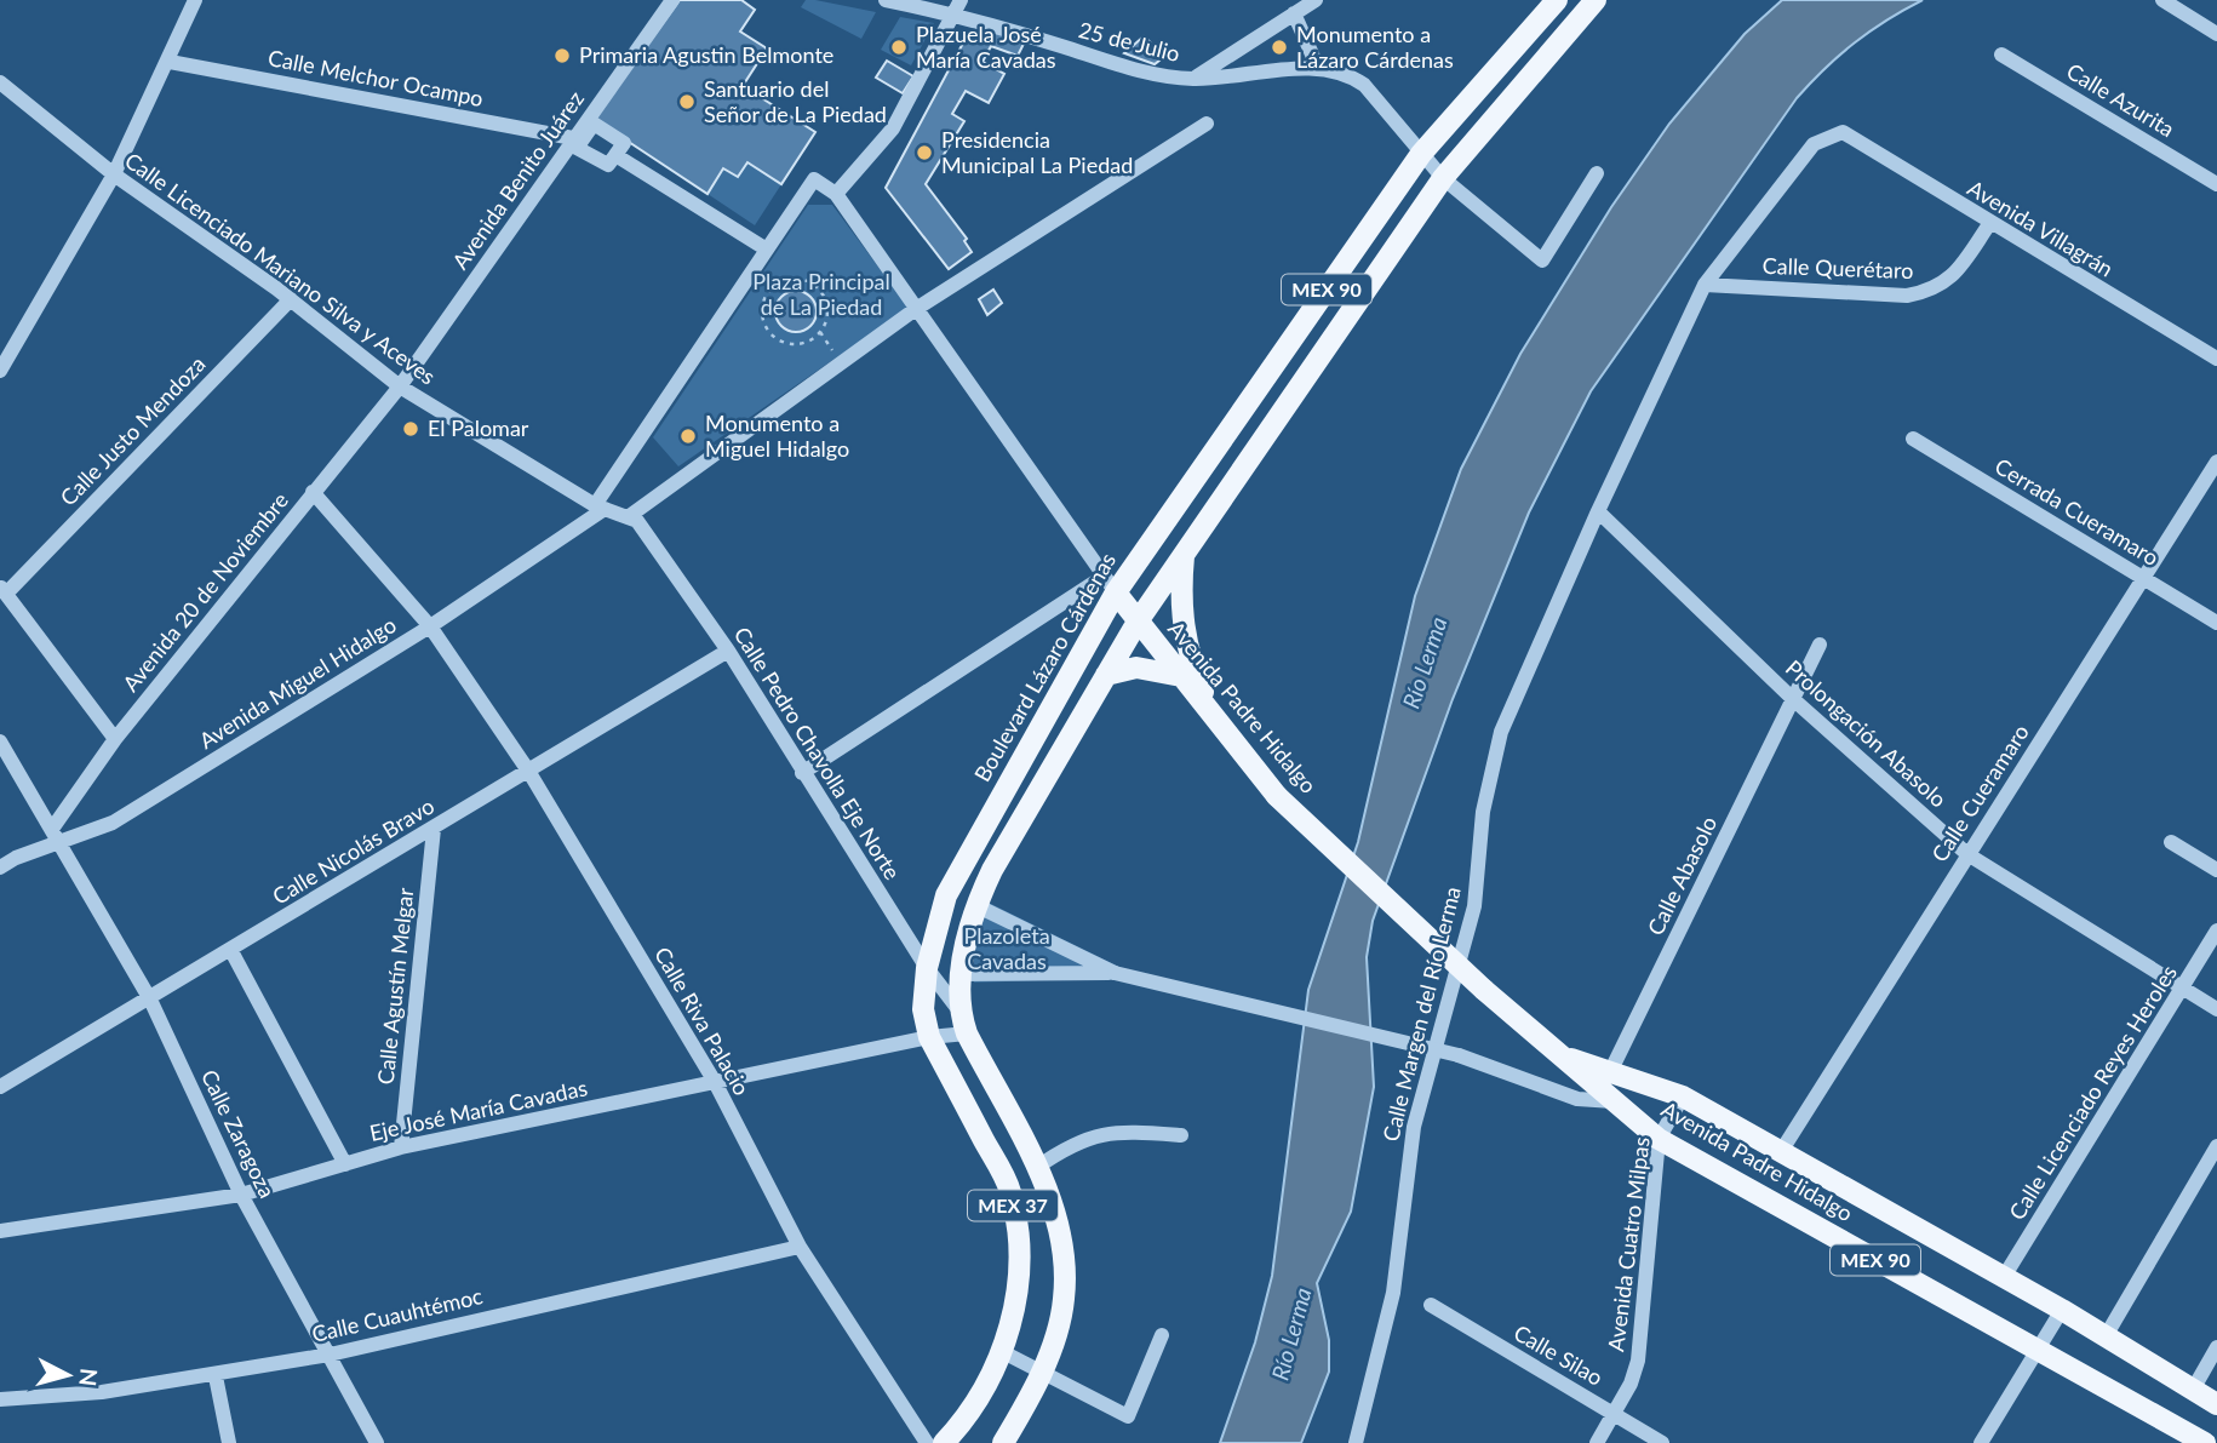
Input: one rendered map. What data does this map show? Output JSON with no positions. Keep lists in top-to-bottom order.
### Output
{
  "streets": {
    "main road": [
      "MEX 90",
      "Boulevard Lázaro Cárdenas",
      "Avenida Padre Hidalgo",
      "MEX 37"
    ],
    "street": [
      "25 de Julio",
      "Calle Melchor Ocampo",
      "Calle Azurita",
      "Avenida Benito Juárez",
      "Avenida Villagrán",
      "Calle Licenciado Mariano Silva y Aceves",
      "Calle Querétaro",
      "Calle Justo Mendoza",
      "Cerrada Cueramaro",
      "Avenida 20 de Noviembre",
      "Avenida Miguel Hidalgo",
      "Prolongación Abasolo",
      "Calle Pedro Chavolla Eje Norte",
      "Calle Cueramaro",
      "Calle Nicolás Bravo",
      "Calle Abasolo",
      "Calle Agustín Melgar",
      "Calle Margen del Río Lerma",
      "Calle Riva Palacio",
      "Calle Licenciado Reyes Heroles",
      "Eje José María Cavadas",
      "Calle Zaragoza",
      "Avenida Cuatro Milpas",
      "Calle Cuauhtémoc",
      "Calle Silao"
    ]
  },
  "crossings": [
    ["Calle Melchor Ocampo", "Avenida Benito Juárez"],
    ["Avenida Benito Juárez", "Calle Licenciado Mariano Silva y Aceves"],
    ["Avenida Benito Juárez", "Avenida 20 de Noviembre"],
    ["Avenida Villagrán", "Calle Querétaro"],
    ["Calle Licenciado Mariano Silva y Aceves", "Calle Justo Mendoza"],
    ["Calle Licenciado Mariano Silva y Aceves", "Avenida 20 de Noviembre"],
    ["Calle Licenciado Mariano Silva y Aceves", "Avenida Miguel Hidalgo"],
    ["Calle Licenciado Mariano Silva y Aceves", "Calle Pedro Chavolla Eje Norte"],
    ["Calle Querétaro", "Prolongación Abasolo"],
    ["Calle Querétaro", "Calle Margen del Río Lerma"],
    ["MEX 90", "Avenida Padre Hidalgo"],
    ["MEX 90", "MEX 37"],
    ["Cerrada Cueramaro", "Calle Cueramaro"],
    ["Avenida 20 de Noviembre", "Calle Riva Palacio"],
    ["Avenida 20 de Noviembre", "Calle Zaragoza"],
    ["Boulevard Lázaro Cárdenas", "Avenida Padre Hidalgo"],
    ["Boulevard Lázaro Cárdenas", "Calle Pedro Chavolla Eje Norte"],
    ["Boulevard Lázaro Cárdenas", "Eje José María Cavadas"],
    ["Avenida Miguel Hidalgo", "Calle Riva Palacio"],
    ["Avenida Miguel Hidalgo", "Calle Zaragoza"],
    ["Avenida Padre Hidalgo", "Calle Cueramaro"],
    ["Avenida Padre Hidalgo", "Calle Abasolo"],
    ["Avenida Padre Hidalgo", "Calle Licenciado Reyes Heroles"],
    ["Avenida Padre Hidalgo", "MEX 37"],
    ["Avenida Padre Hidalgo", "Avenida Cuatro Milpas"],
    ["Prolongación Abasolo", "Calle Cueramaro"],
    ["Prolongación Abasolo", "Calle Abasolo"],
    ["Prolongación Abasolo", "Calle Margen del Río Lerma"],
    ["Prolongación Abasolo", "Calle Licenciado Reyes Heroles"],
    ["Calle Pedro Chavolla Eje Norte", "Calle Nicolás Bravo"],
    ["Calle Pedro Chavolla Eje Norte", "MEX 37"],
    ["Calle Nicolás Bravo", "Calle Agustín Melgar"],
    ["Calle Nicolás Bravo", "Calle Riva Palacio"],
    ["Calle Nicolás Bravo", "Calle Zaragoza"],
    ["Calle Agustín Melgar", "Eje José María Cavadas"],
    ["Calle Riva Palacio", "Eje José María Cavadas"],
    ["Calle Riva Palacio", "Calle Cuauhtémoc"],
    ["Eje José María Cavadas", "Calle Zaragoza"],
    ["Eje José María Cavadas", "MEX 37"],
    ["Calle Zaragoza", "Calle Cuauhtémoc"],
    ["Avenida Cuatro Milpas", "Calle Silao"]
  ],
  "water": ["Río Lerma"],
  "parks": ["Plaza Principal de La Piedad", "Plazoleta Cavadas"],
  "places": [
    "Plazuela José María Cavadas",
    "Monumento a Lázaro Cárdenas",
    "Primaria Agustin Belmonte",
    "Santuario del Señor de La Piedad",
    "Presidencia Municipal La Piedad",
    "El Palomar",
    "Monumento a Miguel Hidalgo"
  ],
  "north": "right"
}
